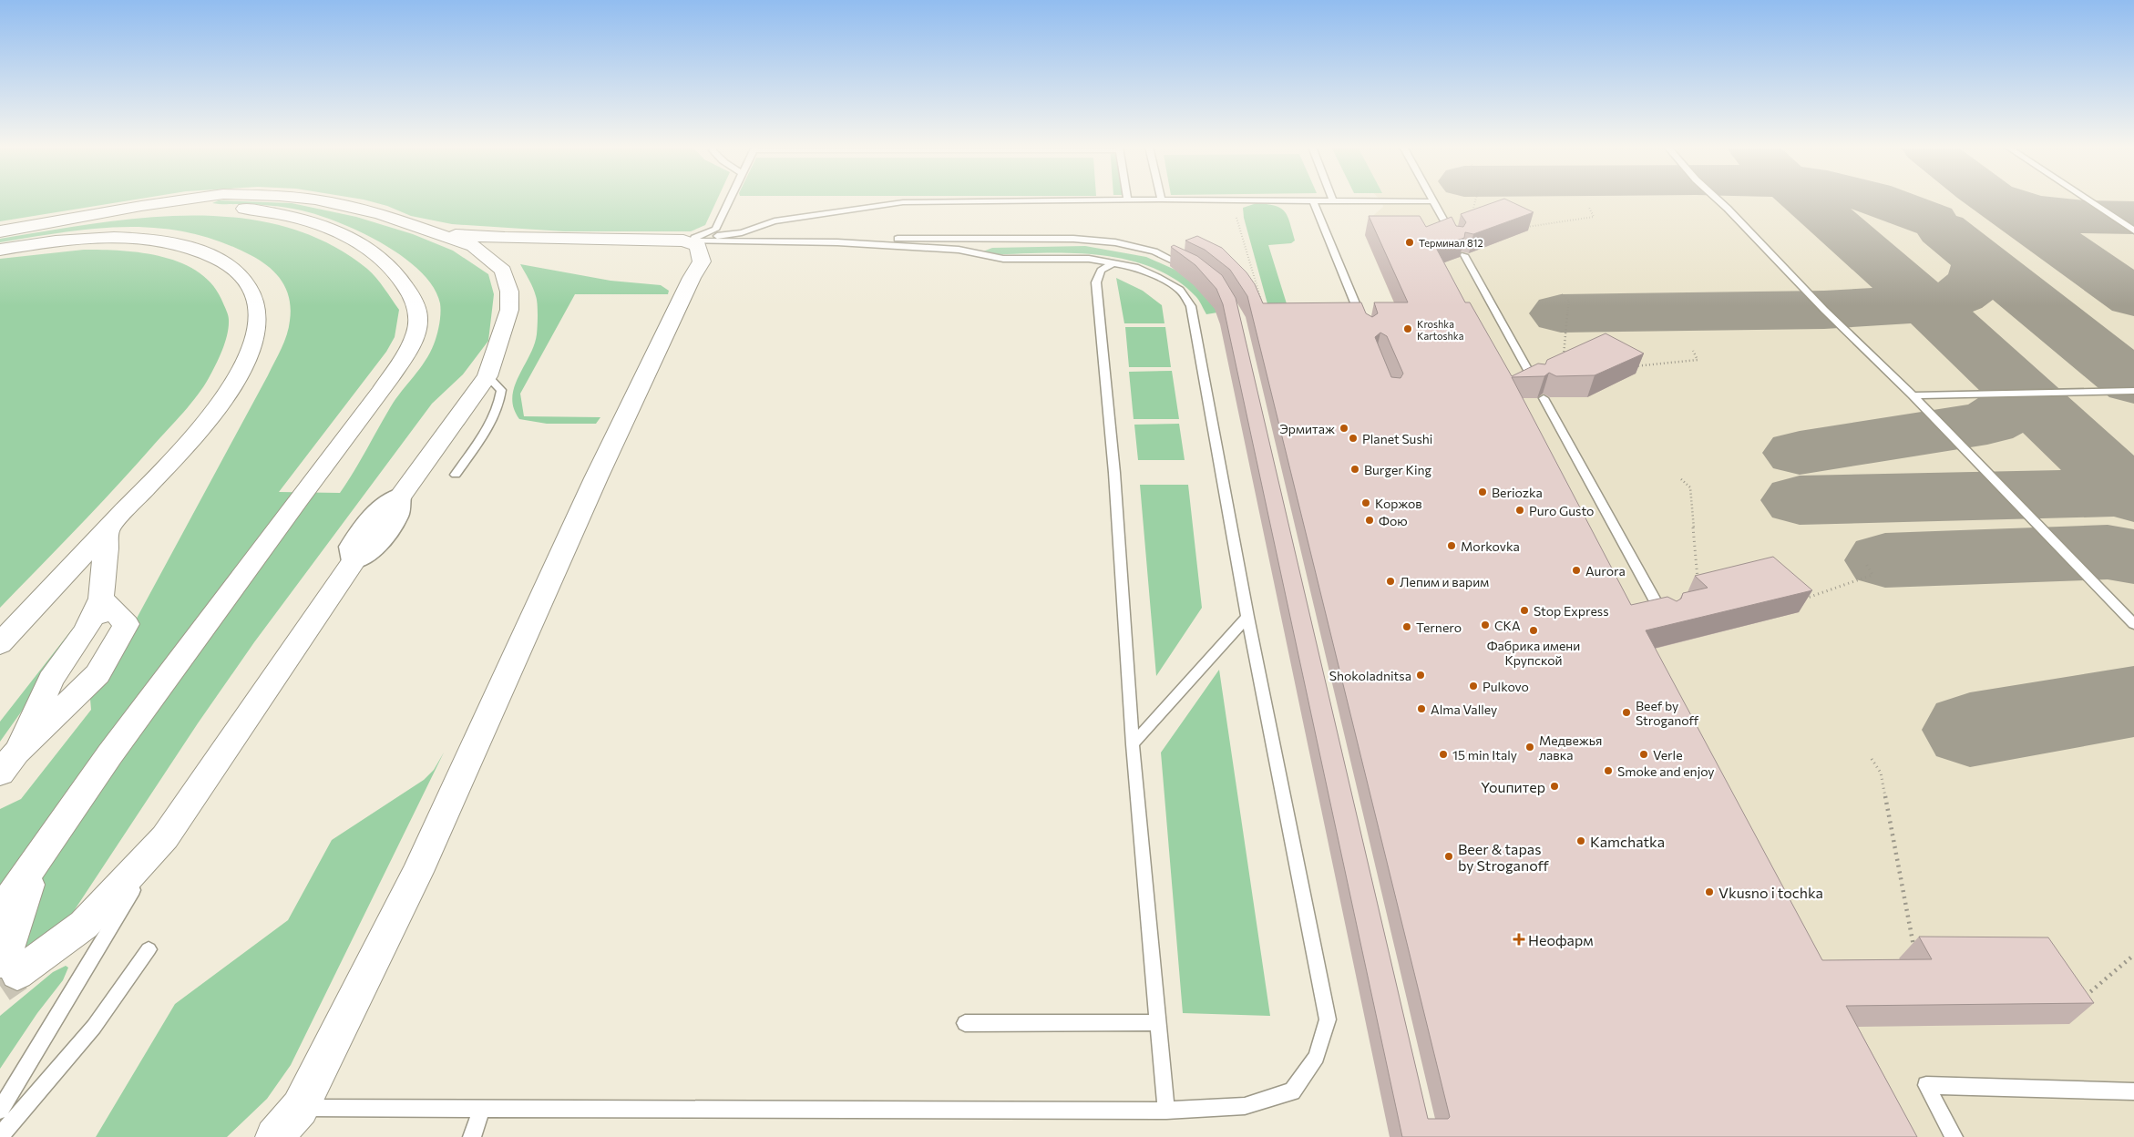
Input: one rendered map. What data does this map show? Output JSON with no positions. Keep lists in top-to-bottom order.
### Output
{
  "places": {
    "other": [
      "Терминал 812",
      "Kroshka Kartoshka",
      "Эрмитаж",
      "Planet Sushi",
      "Burger King",
      "Beriozka",
      "Коржов",
      "Puro Gusto",
      "Фою",
      "Morkovka",
      "Aurora",
      "Лепим и варим",
      "Stop Express",
      "СКА",
      "Ternero",
      "Фабрика имени Крупской",
      "Shokoladnitsa",
      "Pulkovo",
      "Alma Valley",
      "Beef by Stroganoff",
      "Медвежья лавка",
      "15 min Italy",
      "Verle",
      "Smoke and enjoy",
      "Youпитер",
      "Kamchatka",
      "Beer & tapas by Stroganoff",
      "Vkusno i tochka"
    ],
    "health": ["Неофарм"]
  }
}
